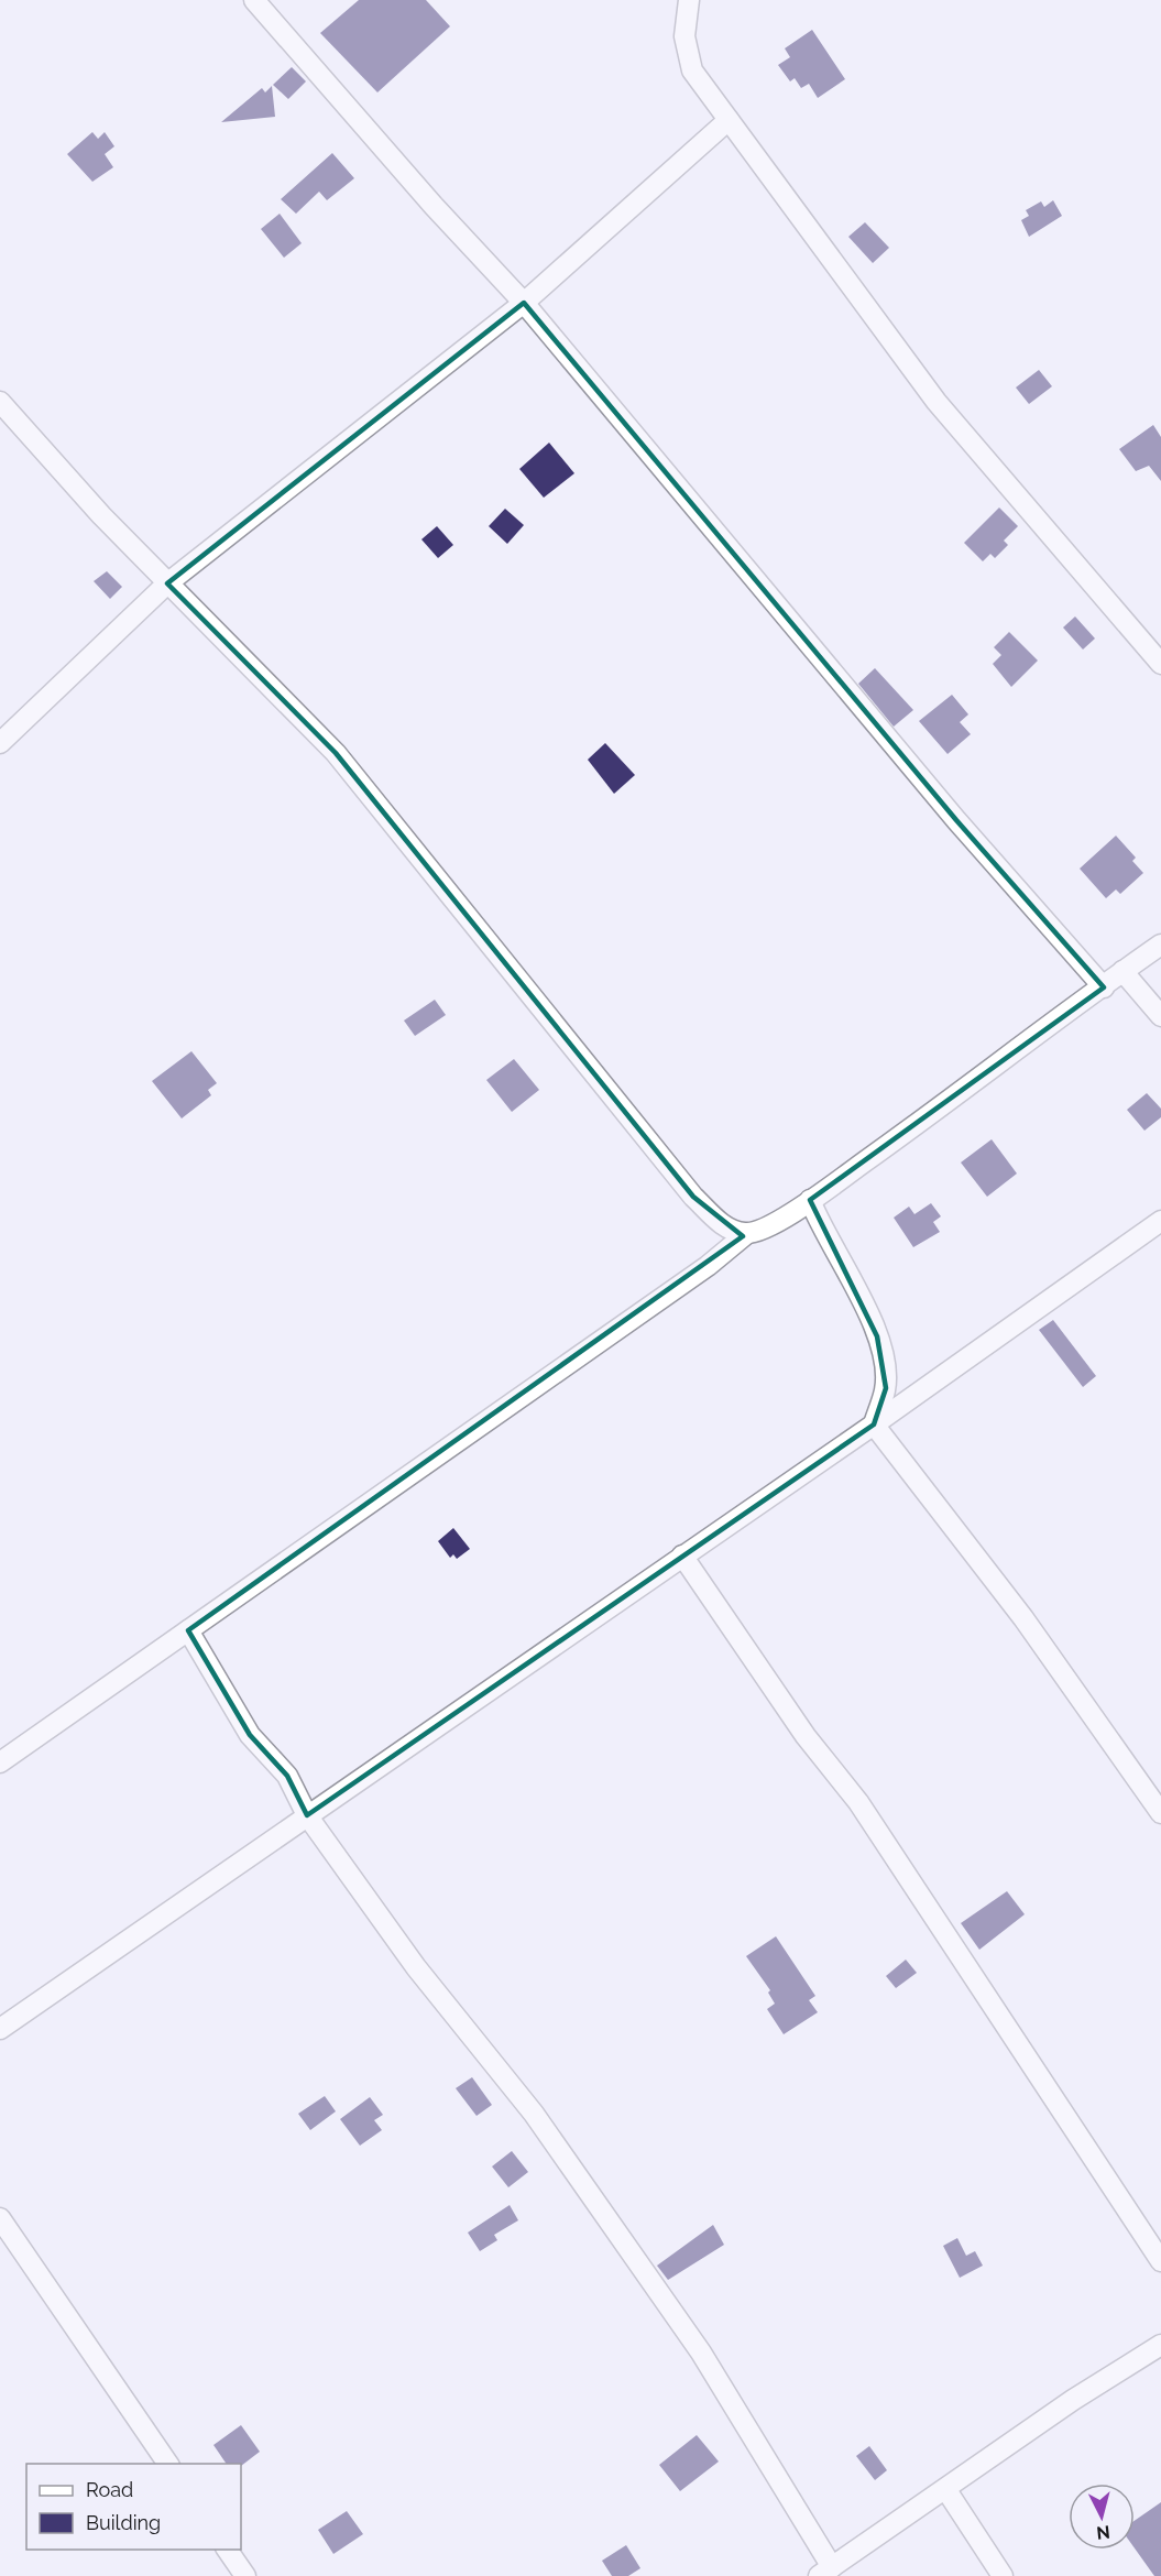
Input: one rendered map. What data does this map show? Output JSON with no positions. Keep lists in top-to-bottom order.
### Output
{
  "legend": ["Road", "Building"],
  "north": "bottom"
}
